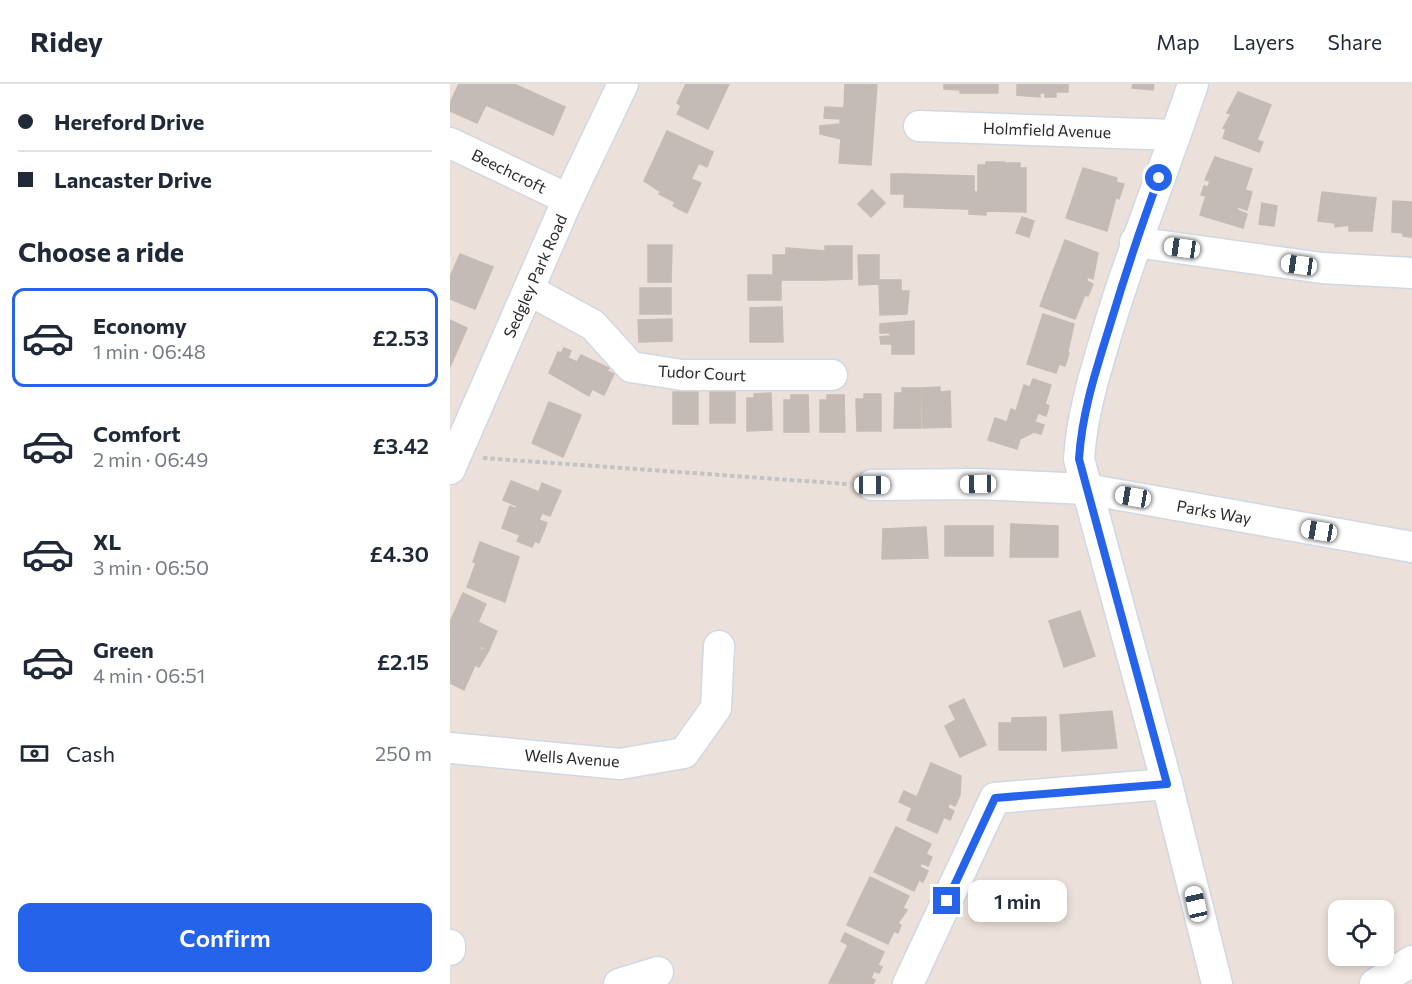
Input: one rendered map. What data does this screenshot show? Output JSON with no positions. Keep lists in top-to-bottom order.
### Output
{
  "streets": {
    "street": [
      "Holmfield Avenue",
      "Beechcroft",
      "Sedgley Park Road",
      "Tudor Court",
      "Parks Way",
      "Wells Avenue"
    ]
  },
  "crossings": [
    ["Beechcroft", "Sedgley Park Road"],
    ["Sedgley Park Road", "Tudor Court"]
  ],
  "page": {
    "header": "Ridey",
    "nav": ["Map", "Layers", "Share"],
    "banner": ["Hereford Drive", "Lancaster Drive"],
    "heading": "Choose a ride",
    "list": [
      {
        "name": "Economy",
        "note": "1 min · 06:48",
        "value": "£2.53"
      },
      {
        "name": "Comfort",
        "note": "2 min · 06:49",
        "value": "£3.42"
      },
      {
        "name": "XL",
        "note": "3 min · 06:50",
        "value": "£4.30"
      },
      {
        "name": "Green",
        "note": "4 min · 06:51",
        "value": "£2.15"
      }
    ],
    "pay": ["Cash", "250 m"],
    "bubble": "1 min",
    "buttons": "Confirm"
  }
}
